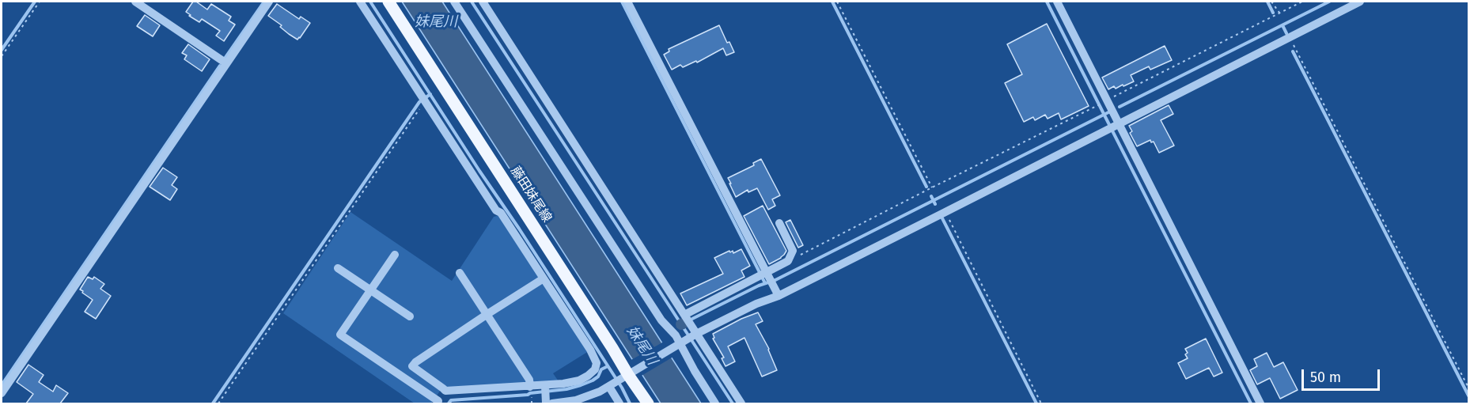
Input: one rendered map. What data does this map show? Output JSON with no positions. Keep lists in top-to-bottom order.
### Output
{
  "streets": {
    "main road": ["藤田妹尾線"]
  },
  "water": ["妹尾川"],
  "scale_bar": "50 m"
}
